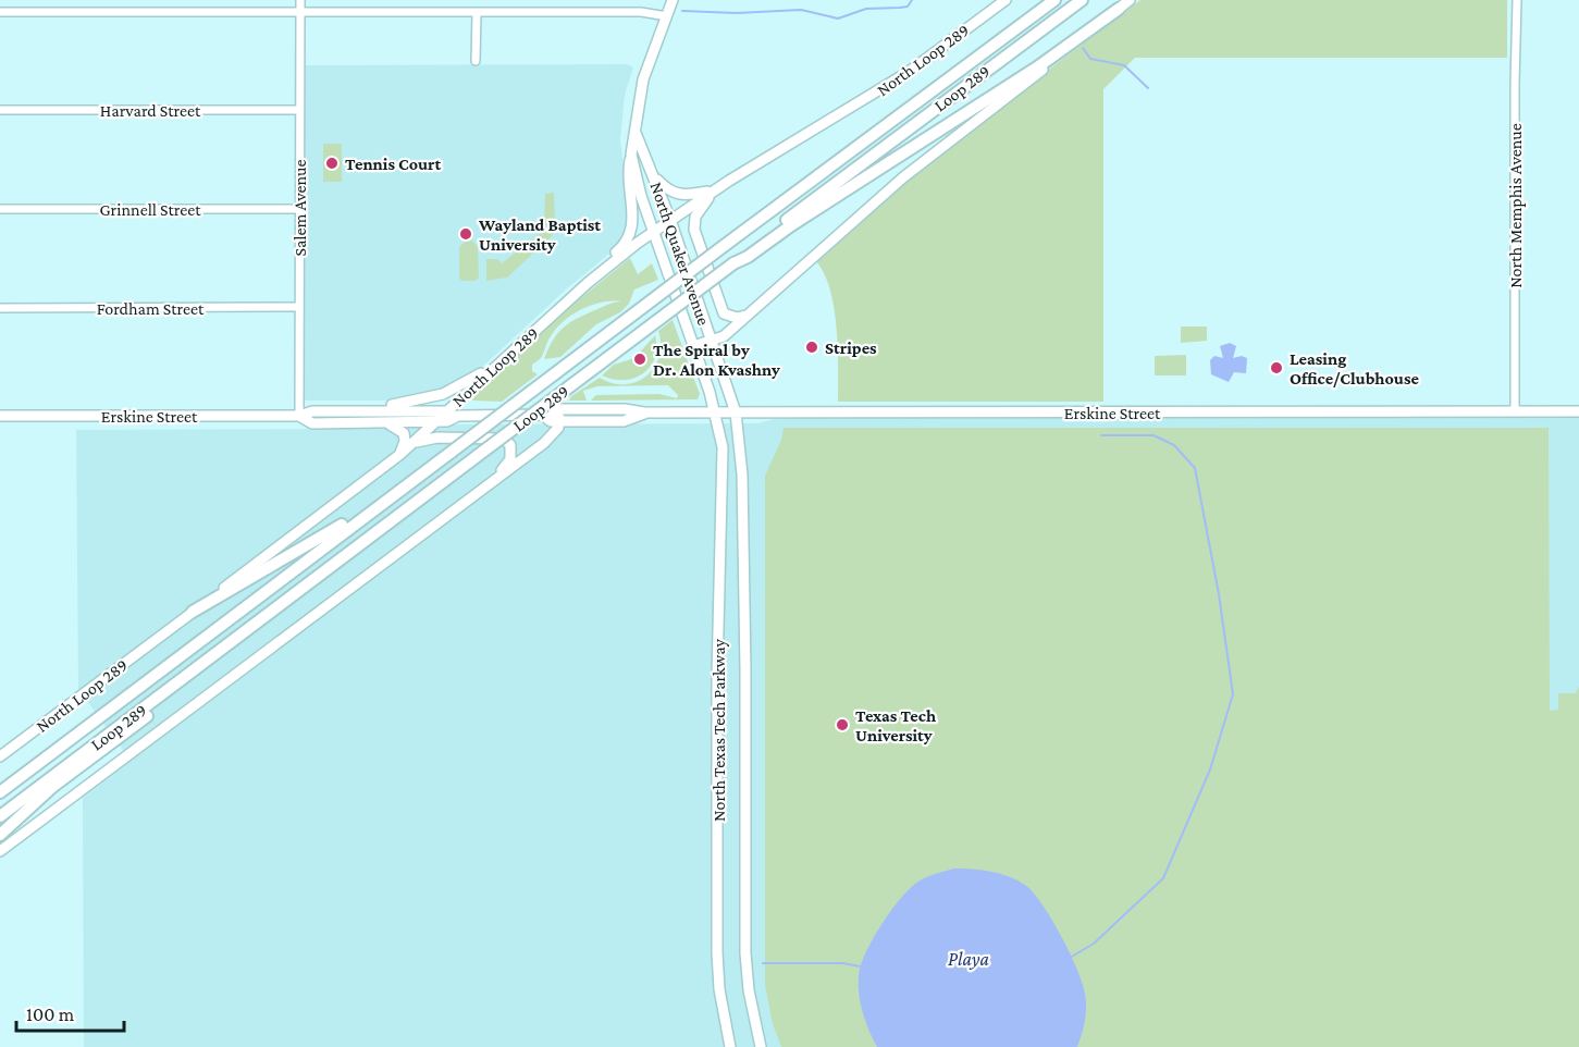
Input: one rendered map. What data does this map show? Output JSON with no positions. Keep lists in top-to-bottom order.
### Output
{
  "streets": {
    "highway": ["Loop 289"],
    "main road": [
      "North Loop 289",
      "North Quaker Avenue",
      "Erskine Street",
      "North Texas Tech Parkway"
    ],
    "street": [
      "Harvard Street",
      "North Memphis Avenue",
      "Salem Avenue",
      "Grinnell Street",
      "Fordham Street"
    ]
  },
  "crossings": [
    ["North Loop 289", "North Quaker Avenue"],
    ["North Loop 289", "Erskine Street"],
    ["Harvard Street", "Salem Avenue"],
    ["North Memphis Avenue", "Erskine Street"],
    ["Salem Avenue", "Grinnell Street"],
    ["Salem Avenue", "Fordham Street"],
    ["Salem Avenue", "Erskine Street"],
    ["North Quaker Avenue", "Erskine Street"],
    ["North Quaker Avenue", "North Texas Tech Parkway"],
    ["Erskine Street", "North Texas Tech Parkway"]
  ],
  "water": ["Playa"],
  "places": [
    "Tennis Court",
    "Wayland Baptist University",
    "Stripes",
    "The Spiral by Dr. Alon Kvashny",
    "Leasing Office/Clubhouse",
    "Texas Tech University"
  ],
  "scale_bar": "100 m"
}
